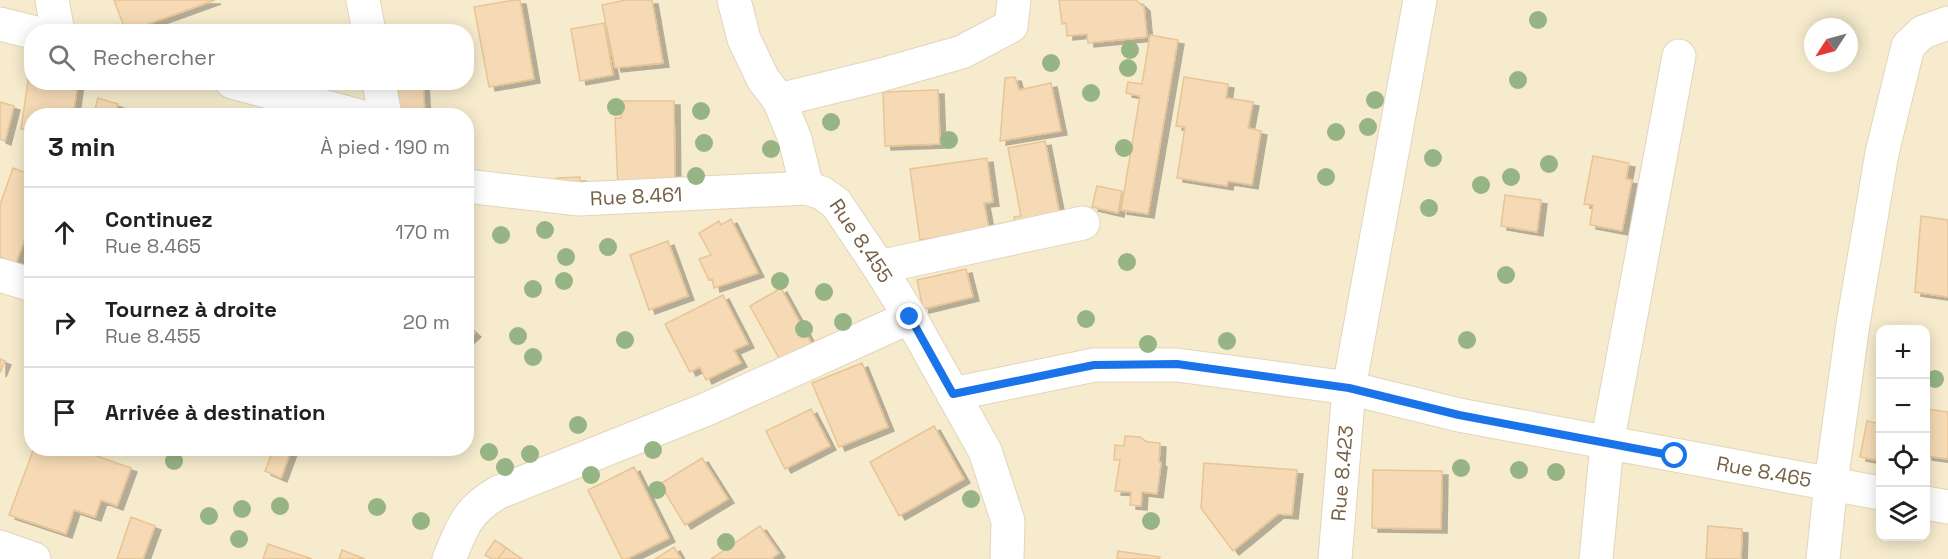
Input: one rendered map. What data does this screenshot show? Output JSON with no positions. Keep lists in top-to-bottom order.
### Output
{
  "streets": {
    "street": [
      "Rue 8.461",
      "Rue 8.455",
      "Rue 8.465",
      "Rue 8.423"
    ]
  },
  "crossings": [
    ["Rue 8.461", "Rue 8.455"],
    ["Rue 8.455", "Rue 8.465"],
    ["Rue 8.465", "Rue 8.423"]
  ],
  "north": "bottom left",
  "page": {
    "search": "Rechercher",
    "heading": ["3 min", "À pied · 190 m"],
    "list": [
      ["Continuez", "Rue 8.465", "170 m"],
      ["Tournez à droite", "Rue 8.455", "20 m"],
      "Arrivée à destination"
    ],
    "map_buttons": ["+", "−"]
  }
}
